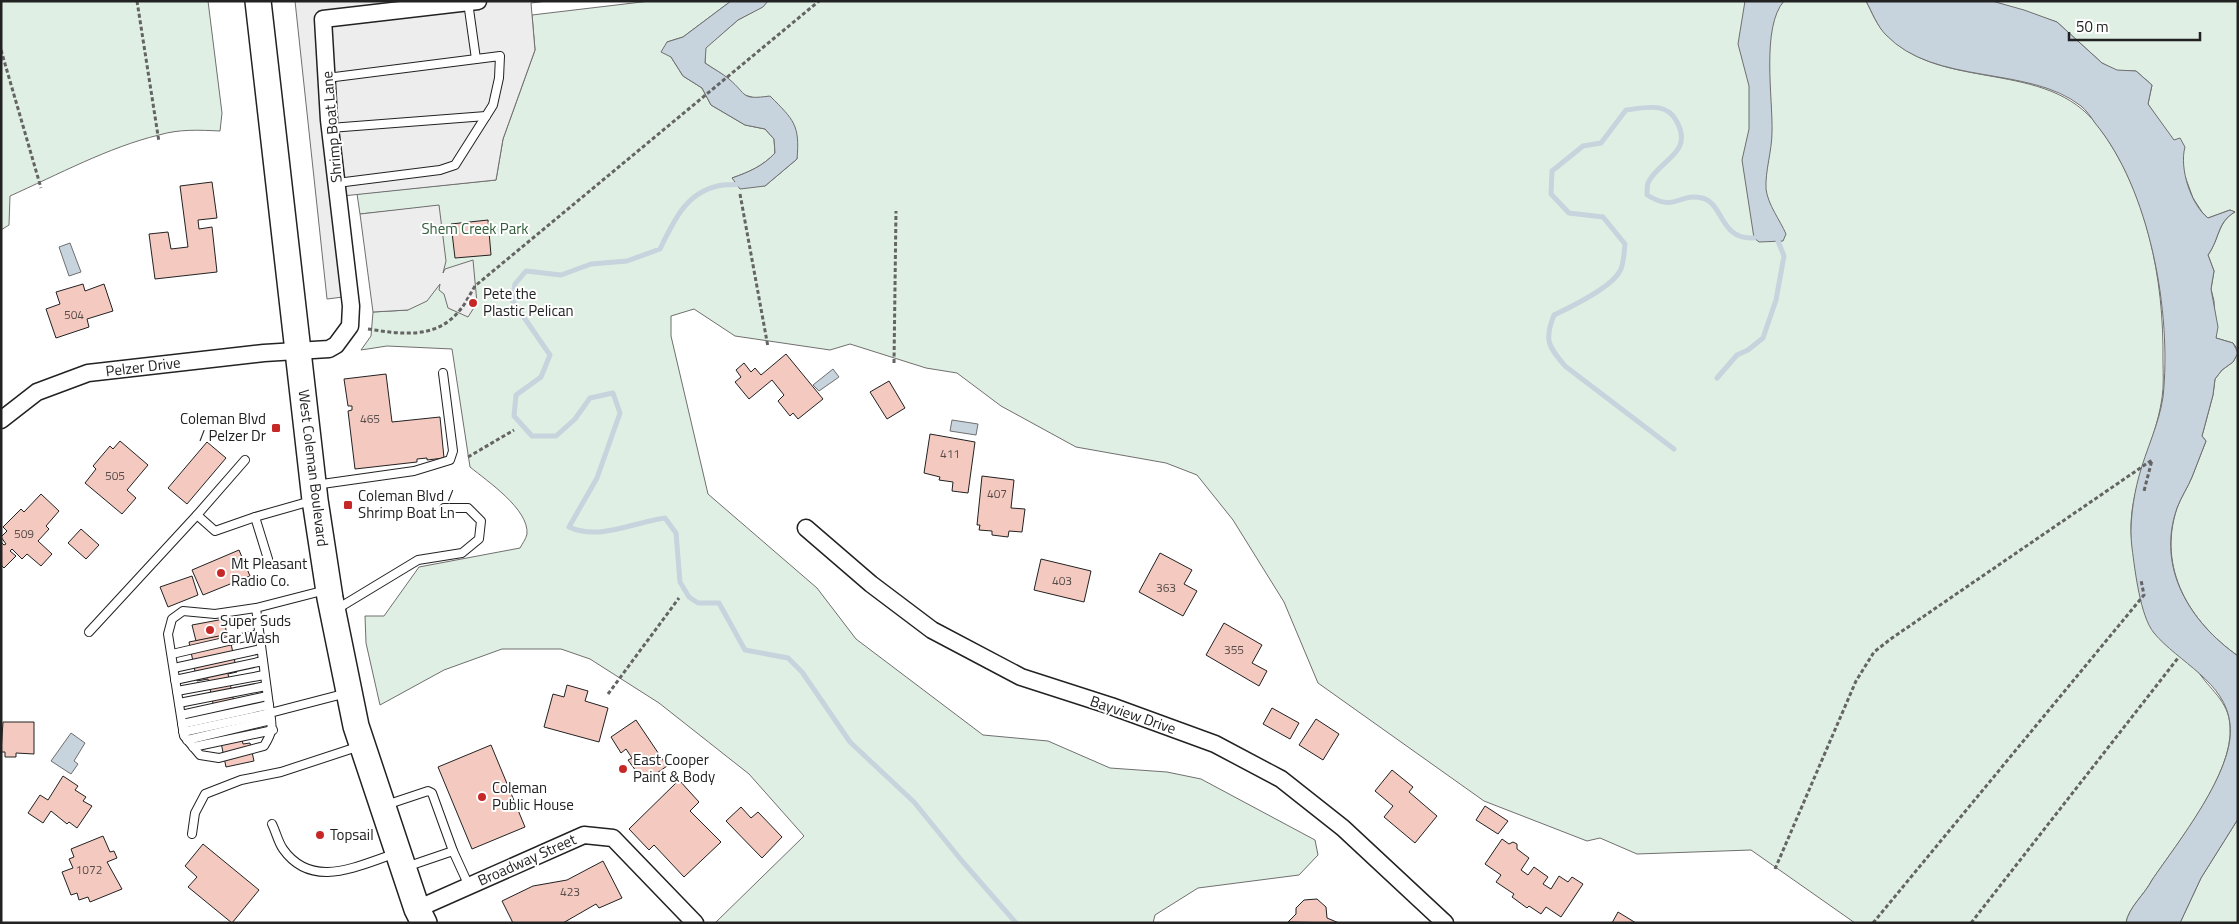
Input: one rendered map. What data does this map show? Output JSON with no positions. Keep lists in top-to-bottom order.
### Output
{
  "streets": {
    "main road": ["West Coleman Boulevard"],
    "street": [
      "Shrimp Boat Lane",
      "Pelzer Drive",
      "Bayview Drive",
      "Broadway Street"
    ]
  },
  "crossings": [
    ["Shrimp Boat Lane", "Pelzer Drive"],
    ["Shrimp Boat Lane", "West Coleman Boulevard"],
    ["Pelzer Drive", "West Coleman Boulevard"],
    ["West Coleman Boulevard", "Broadway Street"]
  ],
  "parks": ["Shem Creek Park"],
  "places": {
    "other": [
      "Pete the Plastic Pelican",
      "Mt Pleasant Radio Co.",
      "Super Suds Car Wash",
      "East Cooper Paint & Body",
      "Coleman Public House",
      "Topsail"
    ],
    "transit": ["Coleman Blvd / Pelzer Dr", "Coleman Blvd / Shrimp Boat Ln"]
  },
  "house_numbers": [
    "504",
    "465",
    "411",
    "505",
    "407",
    "509",
    "403",
    "363",
    "355",
    "1072",
    "423"
  ],
  "scale_bar": "50 m"
}
